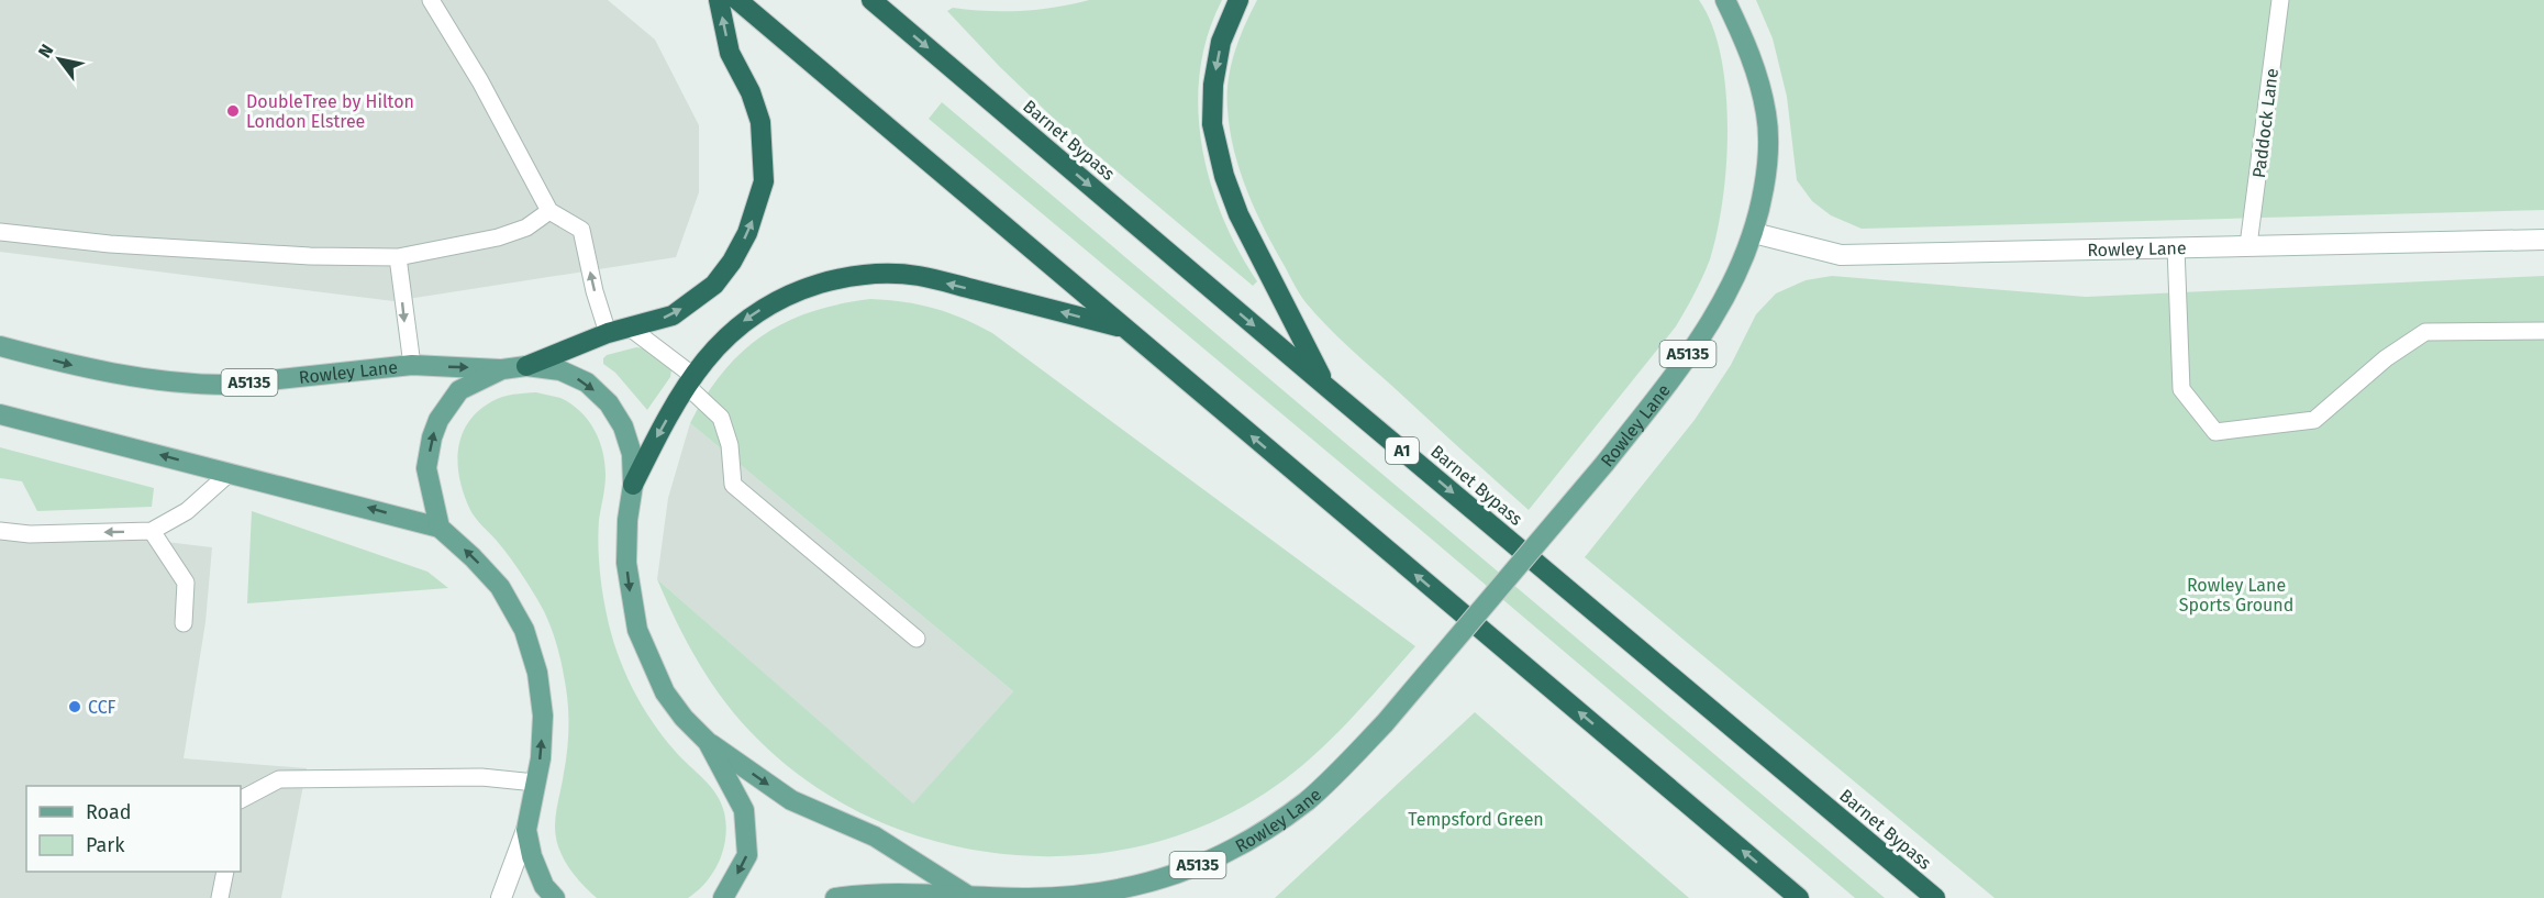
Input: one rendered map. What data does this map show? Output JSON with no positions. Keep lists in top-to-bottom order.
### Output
{
  "streets": {
    "highway": ["Barnet Bypass", "A1"],
    "main road": ["Rowley Lane", "A5135"],
    "lane": ["Paddock Lane"]
  },
  "crossings": [
    ["Paddock Lane", "Rowley Lane"],
    ["Rowley Lane", "A5135"]
  ],
  "parks": ["Rowley Lane Sports Ground", "Tempsford Green"],
  "places": ["DoubleTree by Hilton London Elstree", "CCF"],
  "legend": ["Road", "Park"],
  "north": "top left"
}
